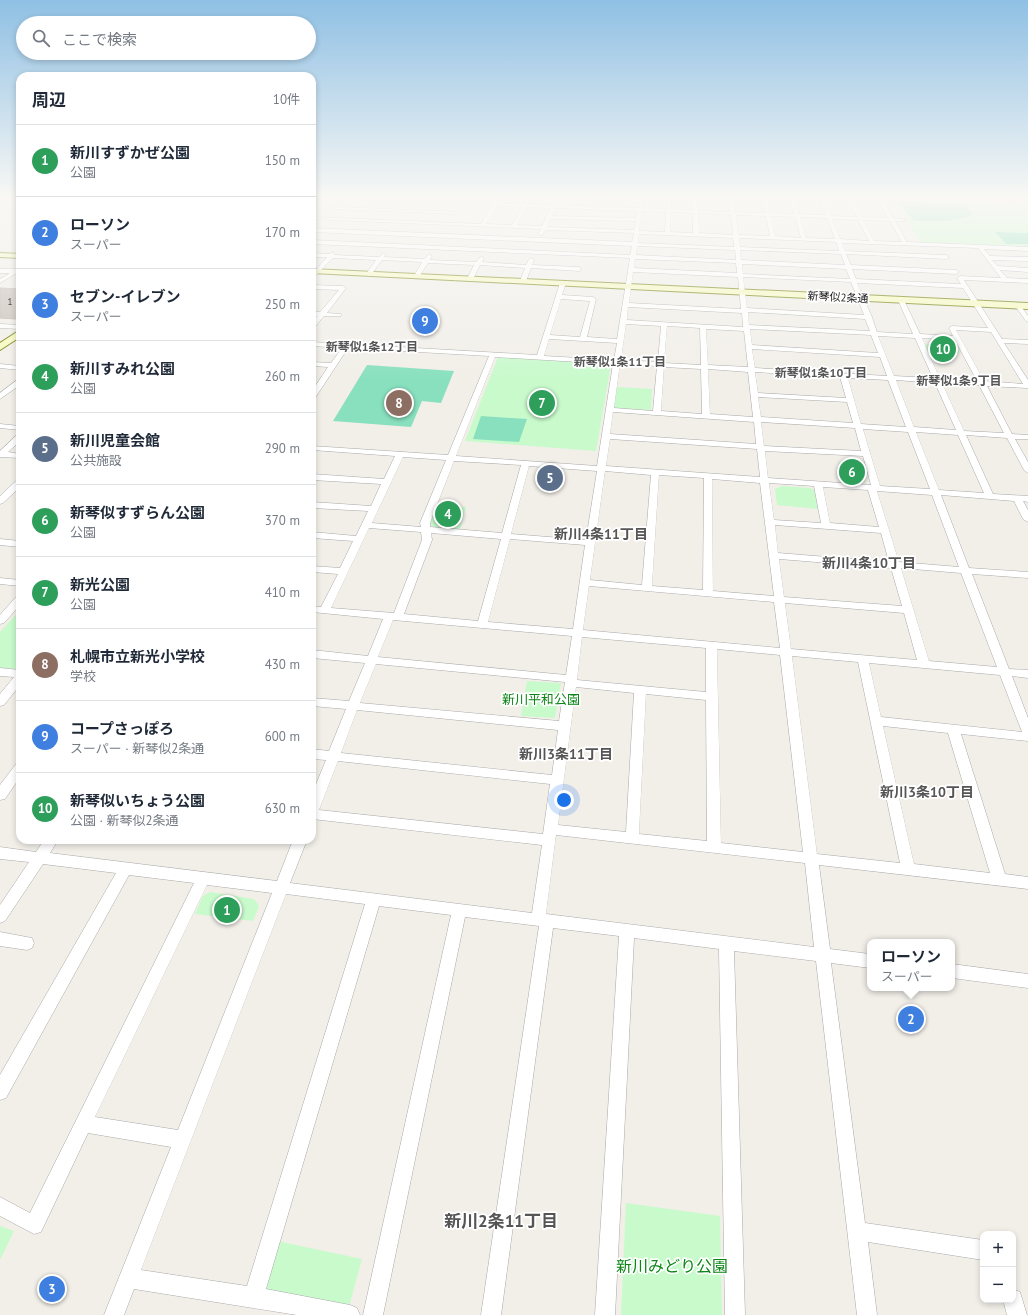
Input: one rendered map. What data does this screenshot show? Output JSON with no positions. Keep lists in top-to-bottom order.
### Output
{
  "streets": {
    "street": ["新琴似2条通"]
  },
  "districts": [
    "新琴似1条12丁目",
    "新琴似1条11丁目",
    "新琴似1条10丁目",
    "新琴似1条9丁目",
    "新川4条11丁目",
    "新川4条10丁目",
    "新川3条11丁目",
    "新川3条10丁目",
    "新川2条11丁目"
  ],
  "parks": ["新川平和公園", "新川みどり公園"],
  "house_numbers": ["1"],
  "page": {
    "search": "ここで検索",
    "heading": ["周辺", "10件"],
    "list": [
      {
        "mark": "1",
        "name": "新川すずかぜ公園",
        "note": "公園",
        "value": "150 m"
      },
      {
        "mark": "2",
        "name": "ローソン",
        "note": "スーパー",
        "value": "170 m"
      },
      {
        "mark": "3",
        "name": "セブン-イレブン",
        "note": "スーパー",
        "value": "250 m"
      },
      {
        "mark": "4",
        "name": "新川すみれ公園",
        "note": "公園",
        "value": "260 m"
      },
      {
        "mark": "5",
        "name": "新川児童会館",
        "note": "公共施設",
        "value": "290 m"
      },
      {
        "mark": "6",
        "name": "新琴似すずらん公園",
        "note": "公園",
        "value": "370 m"
      },
      {
        "mark": "7",
        "name": "新光公園",
        "note": "公園",
        "value": "410 m"
      },
      {
        "mark": "8",
        "name": "札幌市立新光小学校",
        "note": "学校",
        "value": "430 m"
      },
      {
        "mark": "9",
        "name": "コープさっぽろ",
        "note": "スーパー · 新琴似2条通",
        "value": "600 m"
      },
      {
        "mark": "10",
        "name": "新琴似いちょう公園",
        "note": "公園 · 新琴似2条通",
        "value": "630 m"
      }
    ],
    "pins": [
      "9",
      "10",
      "7",
      "8",
      "6",
      "5",
      "4",
      "1",
      "2",
      "3"
    ],
    "popup": ["ローソン", "スーパー"],
    "map_buttons": ["+", "−"]
  }
}
